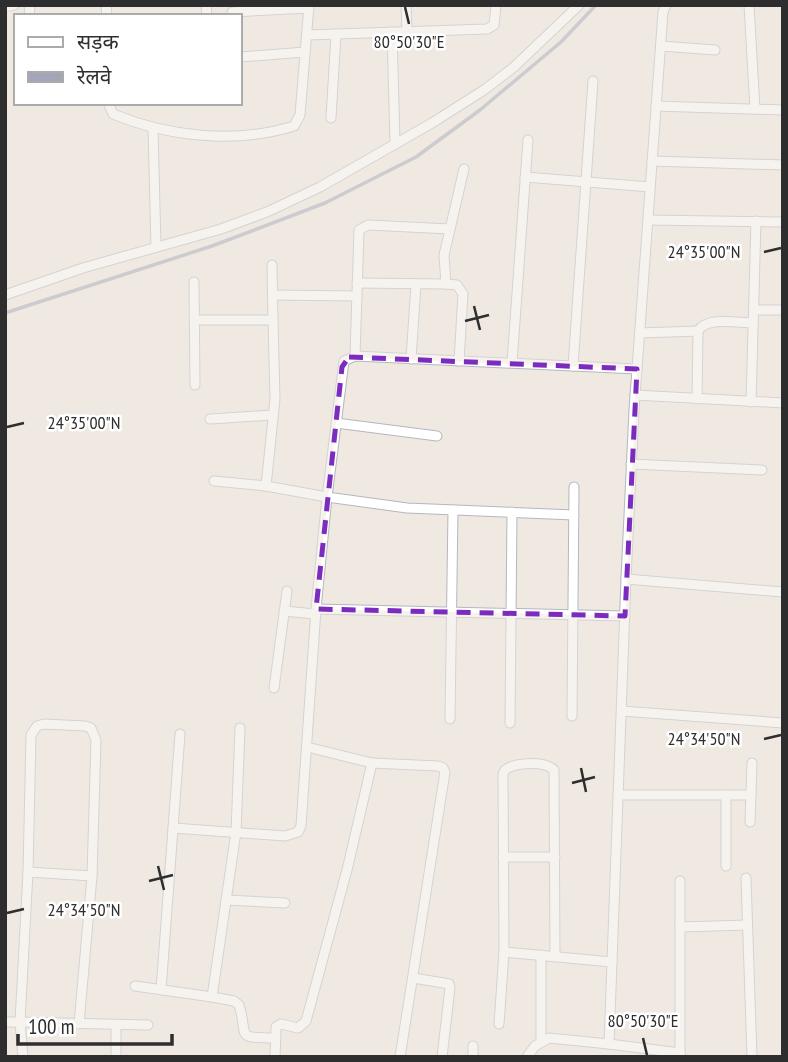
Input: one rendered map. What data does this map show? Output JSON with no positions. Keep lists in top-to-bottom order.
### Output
{
  "legend": ["सड़क", "रेलवे"],
  "scale_bar": "100 m",
  "coordinates": ["80°50'30\"E", "24°35'00\"N", "24°34'50\"N"]
}
